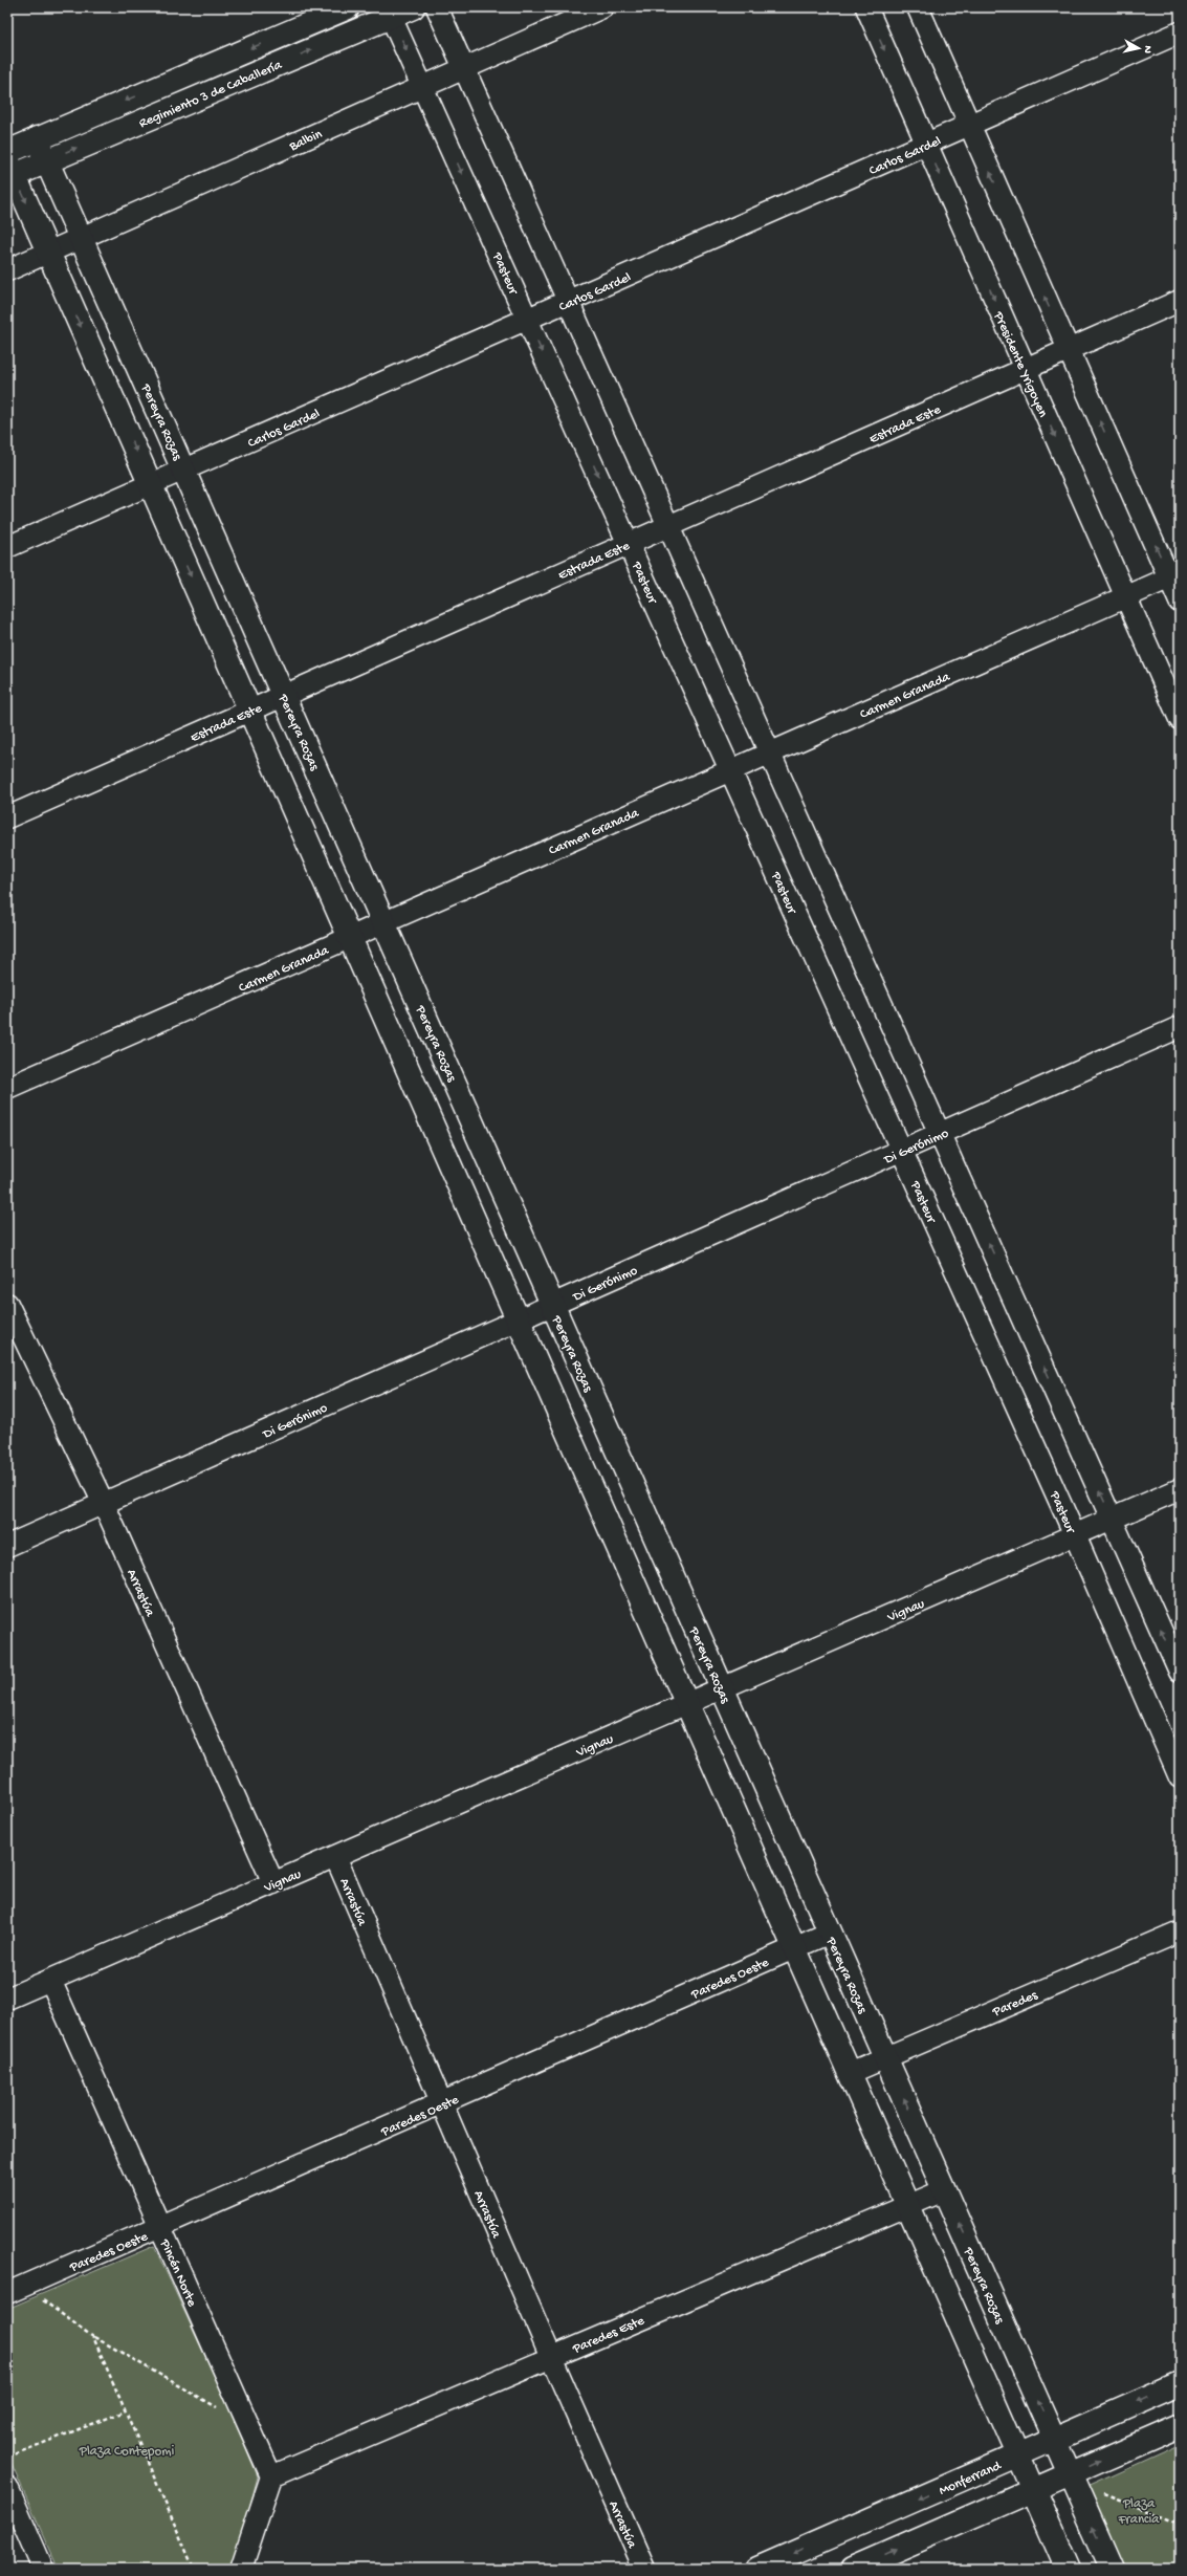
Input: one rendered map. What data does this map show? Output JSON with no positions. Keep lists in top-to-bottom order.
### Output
{
  "streets": {
    "street": [
      "Regimiento 3 de Caballería",
      "Balbin",
      "Carlos Gardel",
      "Pasteur",
      "Presidente Yrigoyen",
      "Pereyra Rozas",
      "Estrada Este",
      "Carmen Granada",
      "Di Gerónimo",
      "Arrastúa",
      "Vignau",
      "Paredes Oeste",
      "Paredes",
      "Pincén Norte",
      "Paredes Este",
      "Monferrand"
    ]
  },
  "crossings": [
    ["Regimiento 3 de Caballería", "Pasteur"],
    ["Regimiento 3 de Caballería", "Pereyra Rozas"],
    ["Balbin", "Pasteur"],
    ["Balbin", "Pereyra Rozas"],
    ["Carlos Gardel", "Pasteur"],
    ["Carlos Gardel", "Presidente Yrigoyen"],
    ["Carlos Gardel", "Pereyra Rozas"],
    ["Pasteur", "Estrada Este"],
    ["Pasteur", "Carmen Granada"],
    ["Pasteur", "Di Gerónimo"],
    ["Pasteur", "Vignau"],
    ["Presidente Yrigoyen", "Estrada Este"],
    ["Presidente Yrigoyen", "Carmen Granada"],
    ["Pereyra Rozas", "Estrada Este"],
    ["Pereyra Rozas", "Carmen Granada"],
    ["Pereyra Rozas", "Di Gerónimo"],
    ["Pereyra Rozas", "Vignau"],
    ["Pereyra Rozas", "Paredes Oeste"],
    ["Pereyra Rozas", "Paredes"],
    ["Pereyra Rozas", "Paredes Este"],
    ["Pereyra Rozas", "Monferrand"],
    ["Di Gerónimo", "Arrastúa"],
    ["Arrastúa", "Vignau"],
    ["Arrastúa", "Paredes Oeste"],
    ["Arrastúa", "Paredes Este"],
    ["Vignau", "Pincén Norte"],
    ["Paredes Oeste", "Pincén Norte"],
    ["Pincén Norte", "Paredes Este"]
  ],
  "parks": ["Plaza Contepomi", "Plaza Francia"],
  "north": "right"
}
